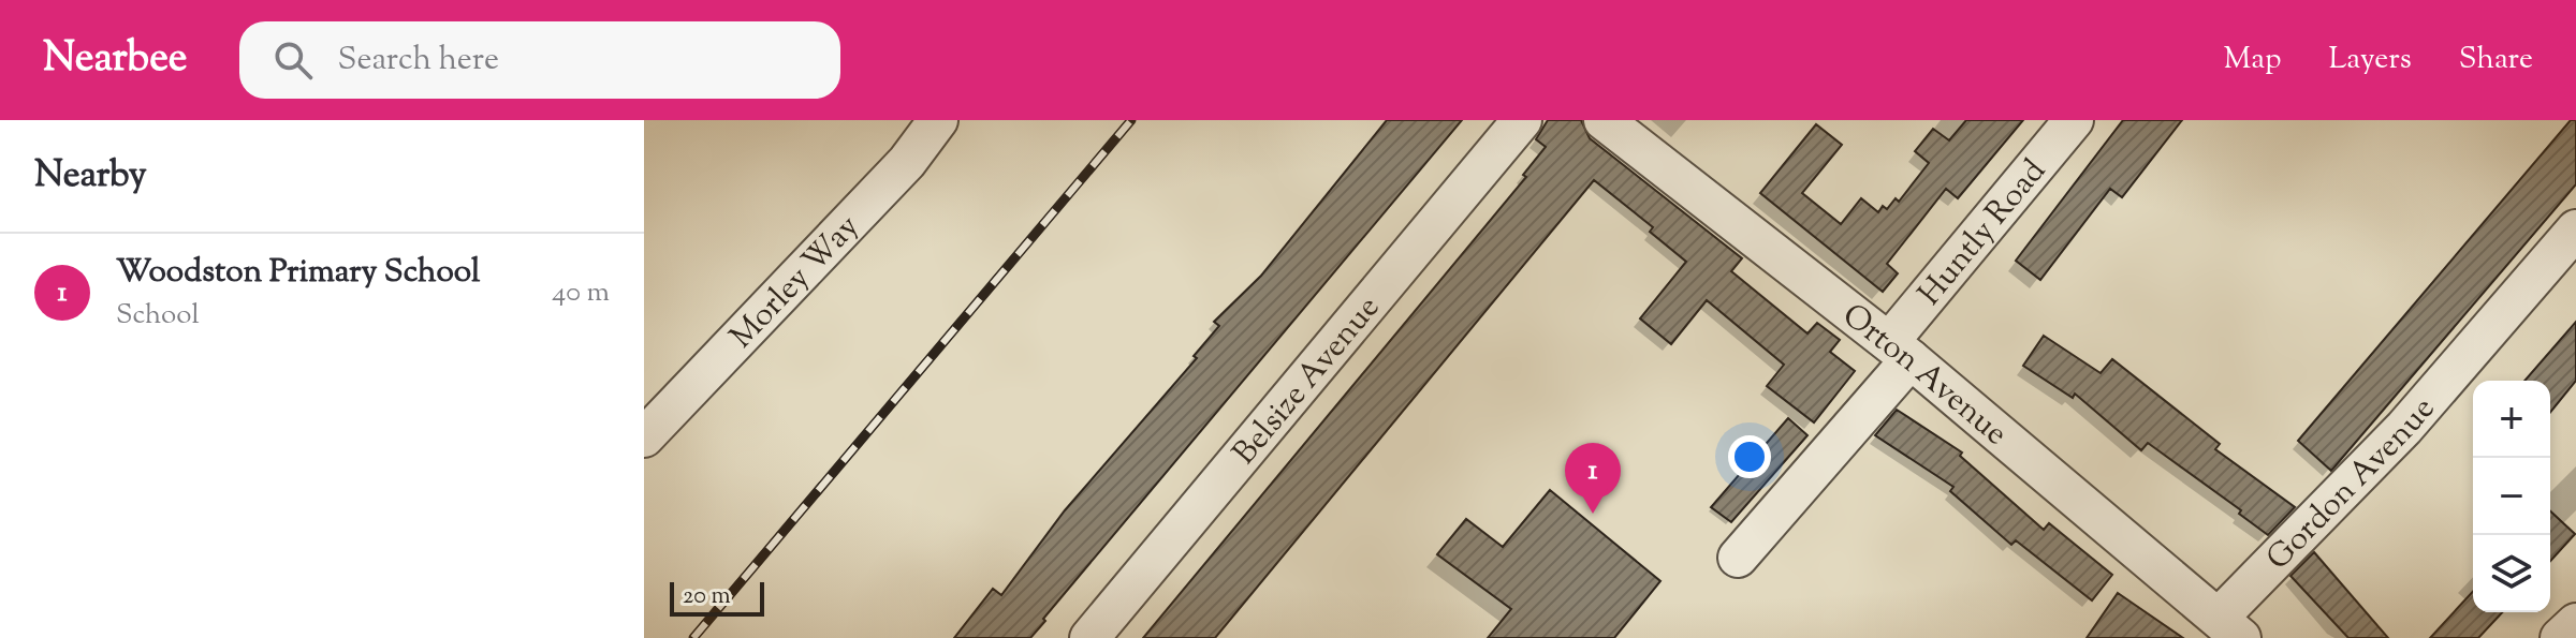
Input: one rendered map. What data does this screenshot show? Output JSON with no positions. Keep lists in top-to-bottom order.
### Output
{
  "streets": {
    "street": [
      "Huntly Road",
      "Morley Way",
      "Orton Avenue",
      "Belsize Avenue",
      "Gordon Avenue"
    ]
  },
  "crossings": [
    ["Huntly Road", "Orton Avenue"],
    ["Orton Avenue", "Gordon Avenue"]
  ],
  "scale_bar": "20 m",
  "page": {
    "header": "Nearbee",
    "search": "Search here",
    "nav": ["Map", "Layers", "Share"],
    "heading": "Nearby",
    "list": [
      {
        "mark": "1",
        "name": "Woodston Primary School",
        "note": "School",
        "value": "40 m"
      }
    ],
    "map_buttons": ["+", "−"],
    "pins": "1",
    "scale": "20 m"
  }
}
